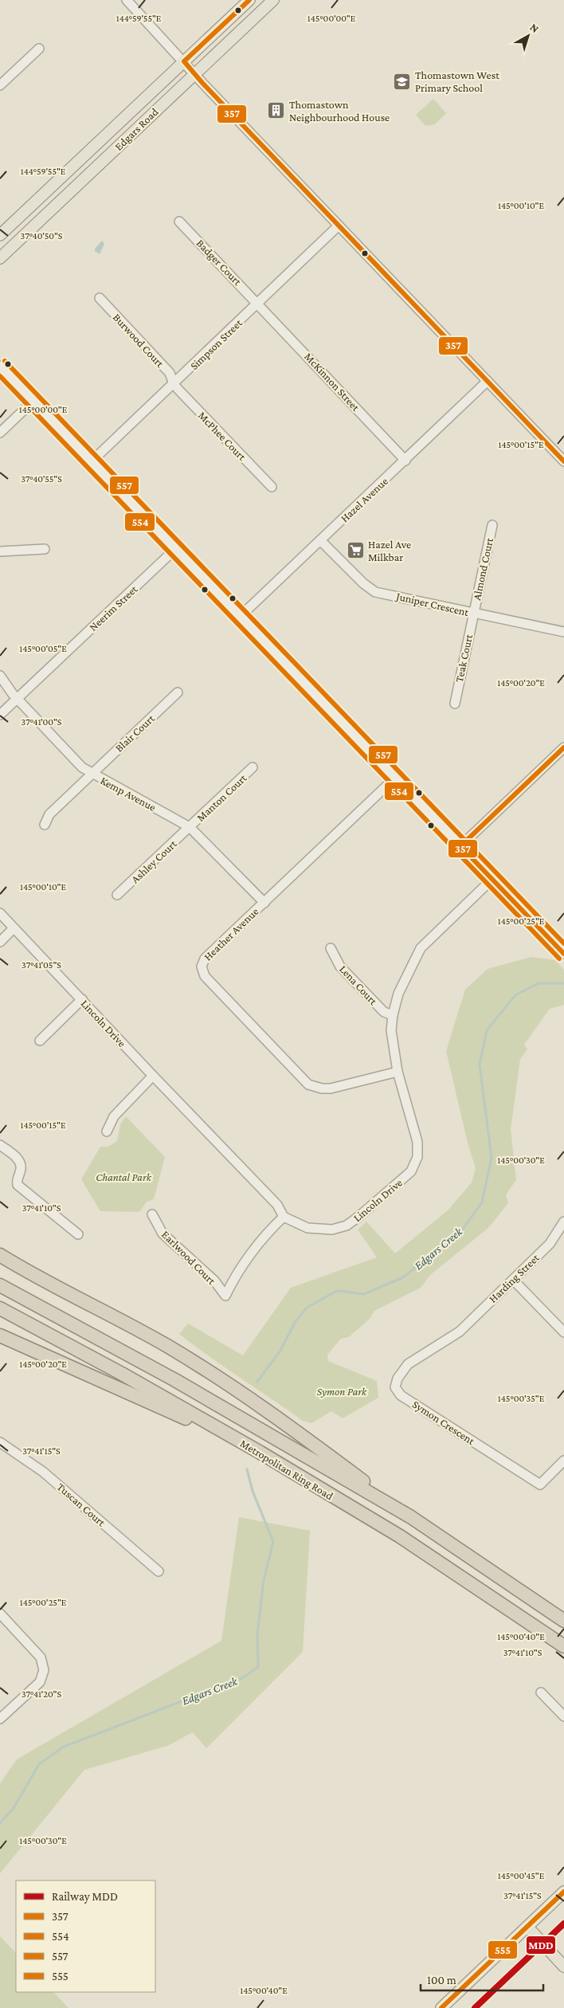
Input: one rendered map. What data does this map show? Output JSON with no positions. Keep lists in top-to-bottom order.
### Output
{
  "streets": {
    "highway": ["Metropolitan Ring Road"],
    "main road": ["Edgars Road"],
    "street": [
      "Badger Court",
      "Burwood Court",
      "Simpson Street",
      "McKinnon Street",
      "McPhee Court",
      "Hazel Avenue",
      "Almond Court",
      "Juniper Crescent",
      "Neerim Street",
      "Teak Court",
      "Blair Court",
      "Kemp Avenue",
      "Manton Court",
      "Ashley Court",
      "Heather Avenue",
      "Lena Court",
      "Lincoln Drive",
      "Earlwood Court",
      "Harding Street",
      "Symon Crescent",
      "Tuscan Court"
    ]
  },
  "crossings": [
    ["Badger Court", "Simpson Street"],
    ["Badger Court", "McKinnon Street"],
    ["Burwood Court", "Simpson Street"],
    ["Burwood Court", "McPhee Court"],
    ["Simpson Street", "McKinnon Street"],
    ["Simpson Street", "McPhee Court"],
    ["McKinnon Street", "Hazel Avenue"],
    ["Hazel Avenue", "Juniper Crescent"],
    ["Almond Court", "Juniper Crescent"],
    ["Almond Court", "Teak Court"],
    ["Juniper Crescent", "Teak Court"],
    ["Neerim Street", "Kemp Avenue"],
    ["Blair Court", "Kemp Avenue"],
    ["Kemp Avenue", "Manton Court"],
    ["Kemp Avenue", "Ashley Court"],
    ["Kemp Avenue", "Heather Avenue"],
    ["Manton Court", "Ashley Court"],
    ["Heather Avenue", "Lincoln Drive"],
    ["Lena Court", "Lincoln Drive"],
    ["Lincoln Drive", "Earlwood Court"],
    ["Harding Street", "Symon Crescent"]
  ],
  "water": ["Edgars Creek"],
  "parks": ["Chantal Park", "Symon Park"],
  "places": {
    "school or university": ["Thomastown West Primary School"],
    "building": ["Thomastown Neighbourhood House"],
    "supermarket": ["Hazel Ave Milkbar"]
  },
  "lines": [
    "transit line 357",
    "transit line 557",
    "transit line 554",
    "transit line 555",
    "rail line MDD"
  ],
  "legend": [
    "Railway MDD",
    "357",
    "554",
    "557",
    "555"
  ],
  "scale_bar": "100 m",
  "north": "top right",
  "coordinates": [
    "144°59'55\"E",
    "145°00'00\"E",
    "145°00'10\"E",
    "37°40'50\"S",
    "145°00'15\"E",
    "37°40'55\"S",
    "145°00'05\"E",
    "145°00'20\"E",
    "37°41'00\"S",
    "145°00'25\"E",
    "37°41'05\"S",
    "145°00'30\"E",
    "37°41'10\"S",
    "145°00'35\"E",
    "37°41'15\"S",
    "145°00'40\"E",
    "37°41'20\"S",
    "145°00'45\"E"
  ]
}
